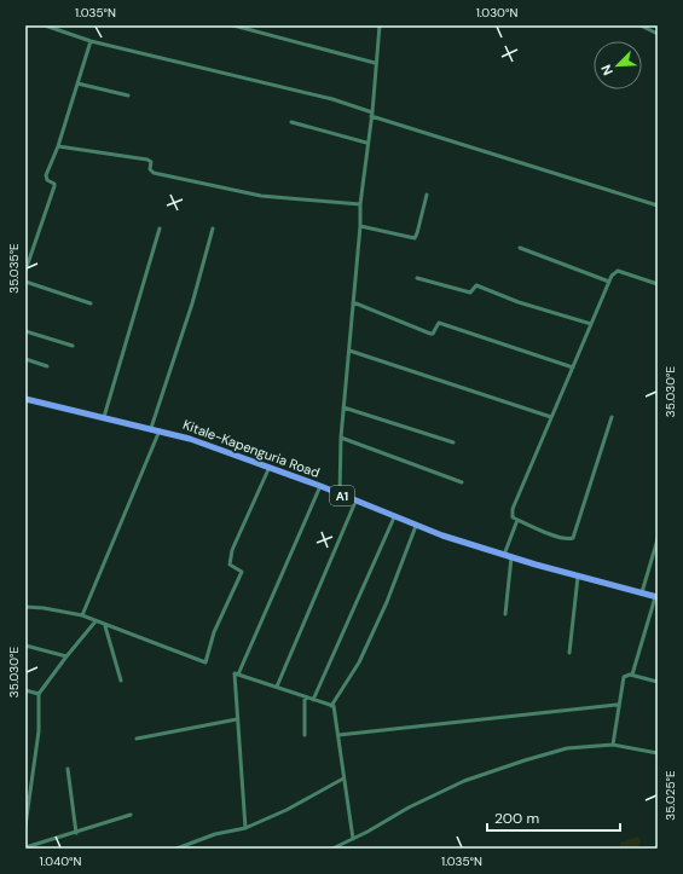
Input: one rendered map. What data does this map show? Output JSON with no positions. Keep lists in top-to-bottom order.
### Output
{
  "streets": {
    "highway": ["Kitale-Kapenguria Road", "A1"]
  },
  "scale_bar": "200 m",
  "north": "bottom left",
  "coordinates": [
    "1.035°N",
    "1.030°N",
    "35.035°E",
    "35.030°E",
    "35.025°E",
    "1.040°N"
  ]
}
